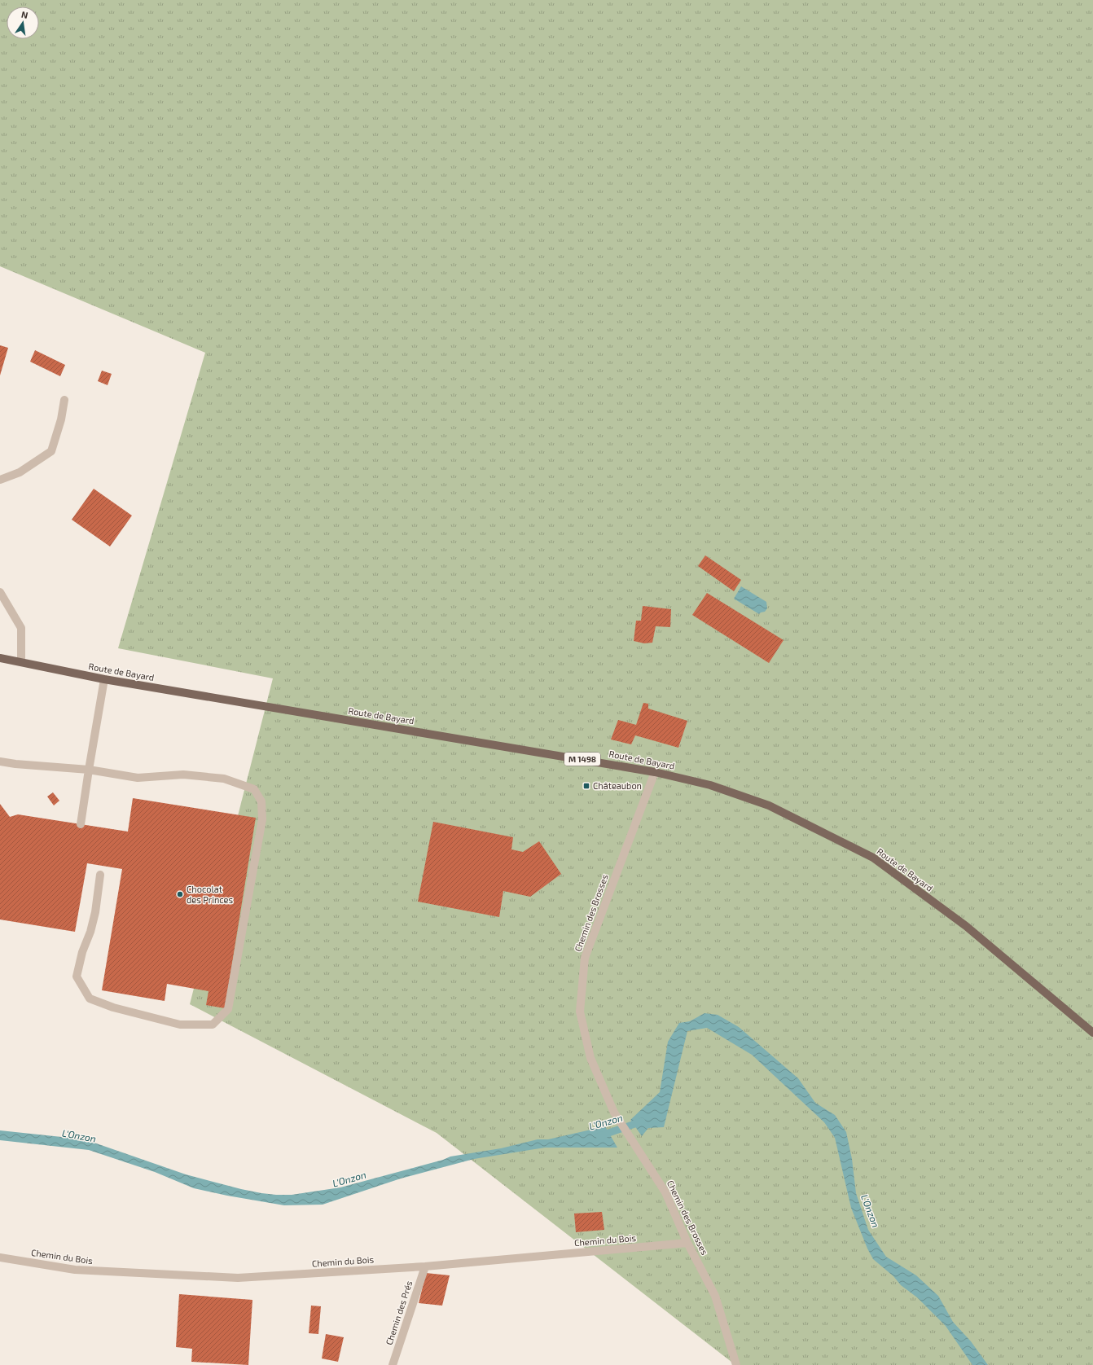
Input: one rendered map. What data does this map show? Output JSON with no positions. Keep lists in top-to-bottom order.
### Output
{
  "streets": {
    "main road": ["Route de Bayard", "M 1498"],
    "street": ["Chemin des Brosses", "Chemin du Bois", "Chemin des Prés"]
  },
  "crossings": [
    ["Route de Bayard", "Chemin des Brosses"],
    ["Chemin des Brosses", "Chemin du Bois"],
    ["Chemin du Bois", "Chemin des Prés"]
  ],
  "water": ["L'Onzon"],
  "places": {
    "transit": ["Châteaubon"],
    "other": ["Chocolat des Princes"]
  },
  "north": "top"
}
